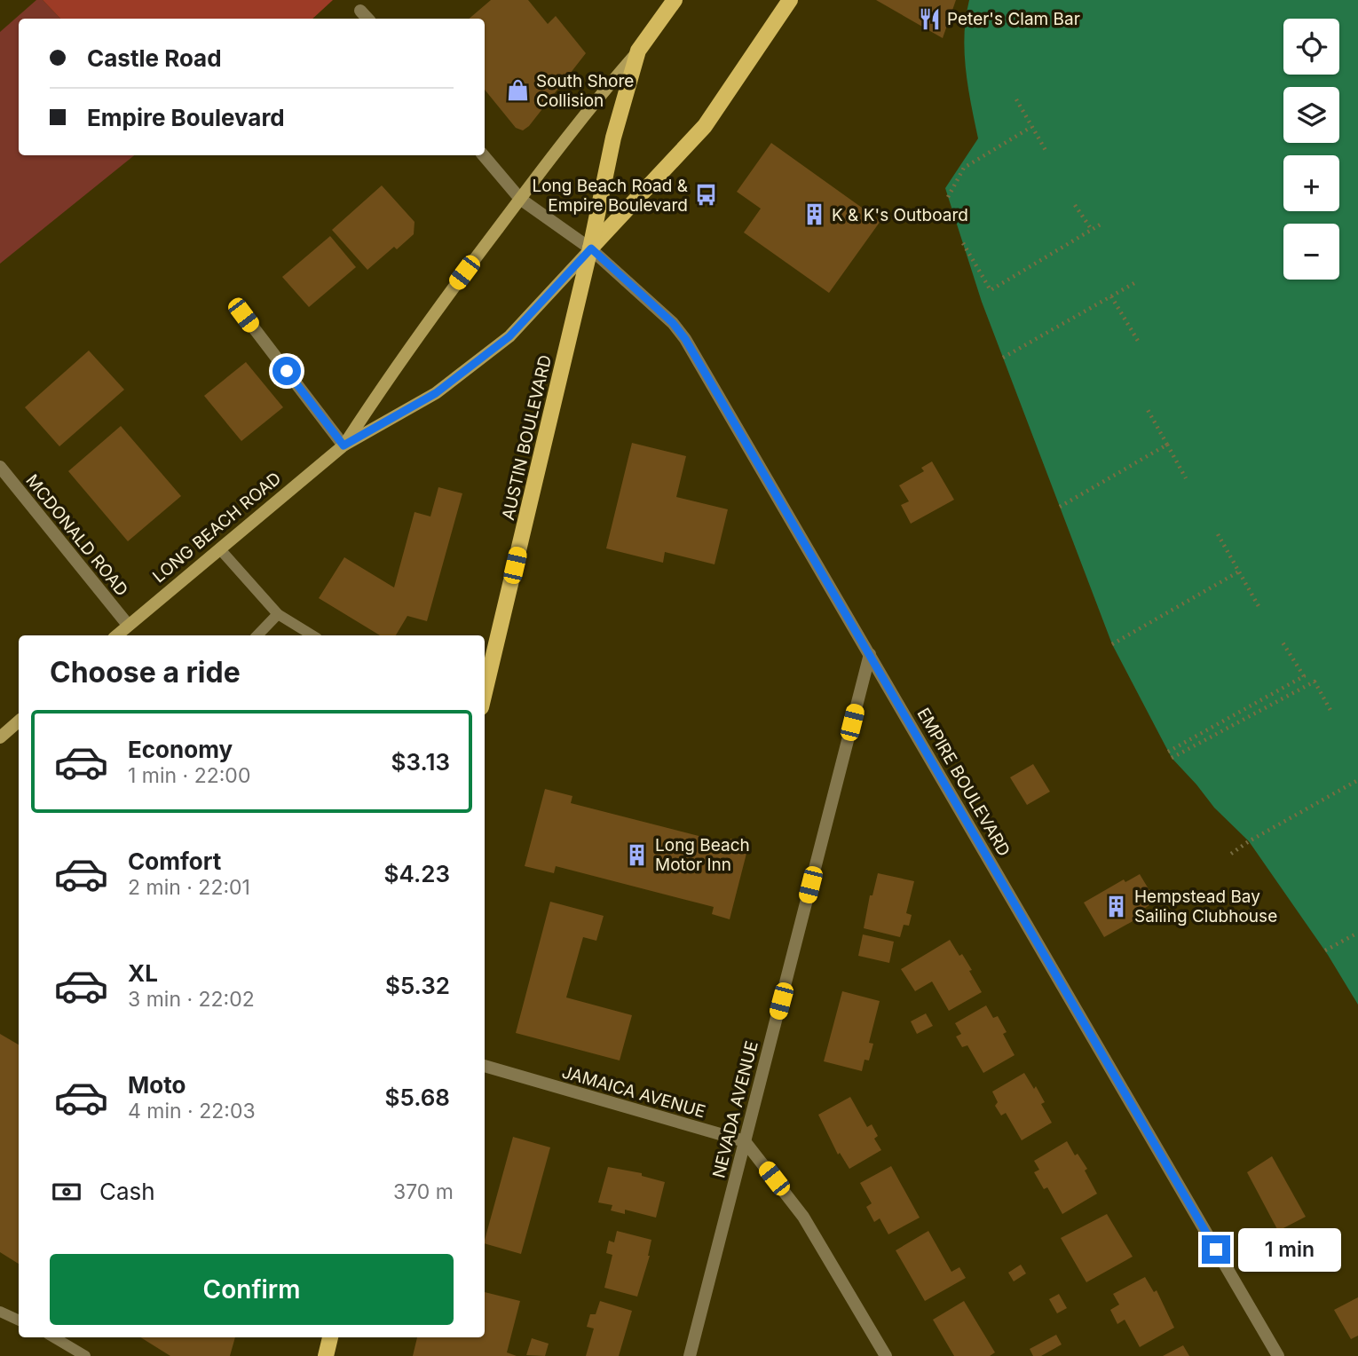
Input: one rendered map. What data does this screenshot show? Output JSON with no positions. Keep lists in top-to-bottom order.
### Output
{
  "streets": {
    "main road": ["AUSTIN BOULEVARD", "LONG BEACH ROAD"],
    "street": [
      "MCDONALD ROAD",
      "EMPIRE BOULEVARD",
      "JAMAICA AVENUE",
      "NEVADA AVENUE"
    ]
  },
  "crossings": [
    ["AUSTIN BOULEVARD", "LONG BEACH ROAD"],
    ["AUSTIN BOULEVARD", "EMPIRE BOULEVARD"],
    ["LONG BEACH ROAD", "MCDONALD ROAD"],
    ["LONG BEACH ROAD", "EMPIRE BOULEVARD"],
    ["EMPIRE BOULEVARD", "NEVADA AVENUE"],
    ["JAMAICA AVENUE", "NEVADA AVENUE"]
  ],
  "places": {
    "restaurant": ["Peter's Clam Bar"],
    "shop": ["South Shore Collision"],
    "bus stop": ["Long Beach Road & Empire Boulevard"],
    "building": ["K & K's Outboard", "Long Beach Motor Inn", "Hempstead Bay Sailing Clubhouse"]
  },
  "page": {
    "map_buttons": ["+", "−"],
    "banner": ["Castle Road", "Empire Boulevard"],
    "heading": "Choose a ride",
    "list": [
      {
        "name": "Economy",
        "note": "1 min · 22:00",
        "value": "$3.13"
      },
      {
        "name": "Comfort",
        "note": "2 min · 22:01",
        "value": "$4.23"
      },
      {
        "name": "XL",
        "note": "3 min · 22:02",
        "value": "$5.32"
      },
      {
        "name": "Moto",
        "note": "4 min · 22:03",
        "value": "$5.68"
      }
    ],
    "pay": ["Cash", "370 m"],
    "bubble": "1 min",
    "buttons": "Confirm"
  }
}
